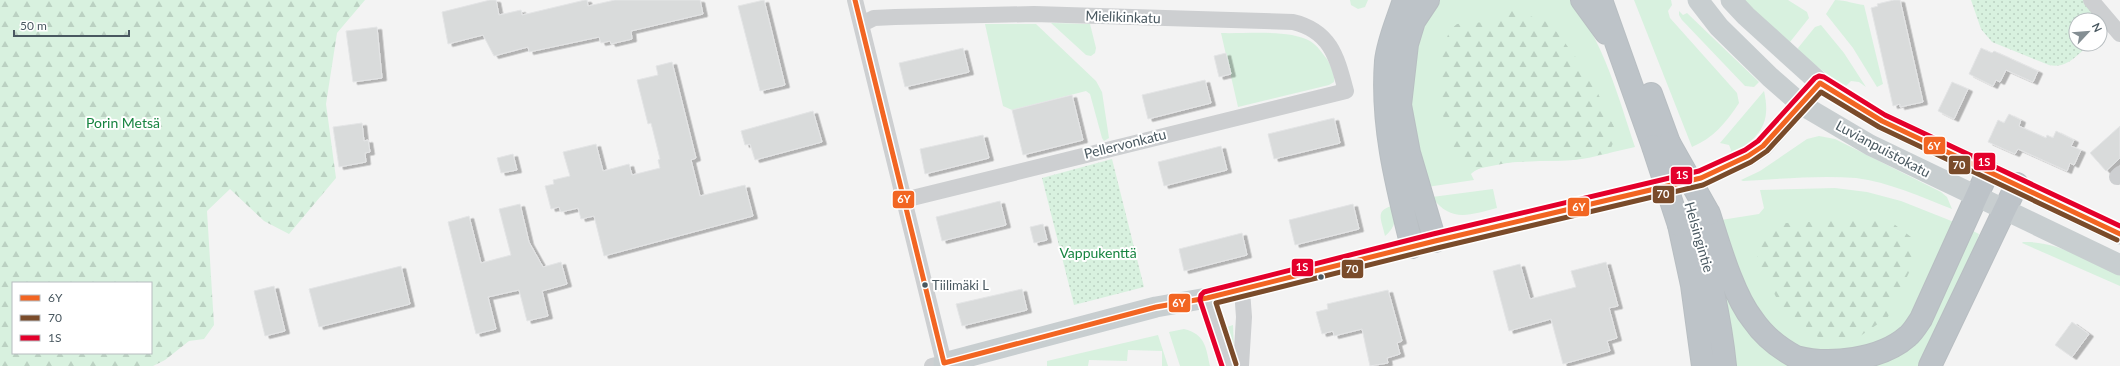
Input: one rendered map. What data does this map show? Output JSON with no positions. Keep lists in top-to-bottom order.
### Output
{
  "streets": {
    "highway": ["Helsingintie"],
    "main road": ["Luvianpuistokatu"],
    "street": ["Mielikinkatu", "Pellervonkatu"]
  },
  "crossings": [
    ["Mielikinkatu", "Pellervonkatu"]
  ],
  "parks": ["Porin Metsä", "Vappukenttä"],
  "places": ["Tiilimäki L"],
  "lines": ["transit line 6Y", "transit line 1S", "transit line 70"],
  "legend": ["6Y", "70", "1S"],
  "scale_bar": "50 m",
  "north": "top right"
}
